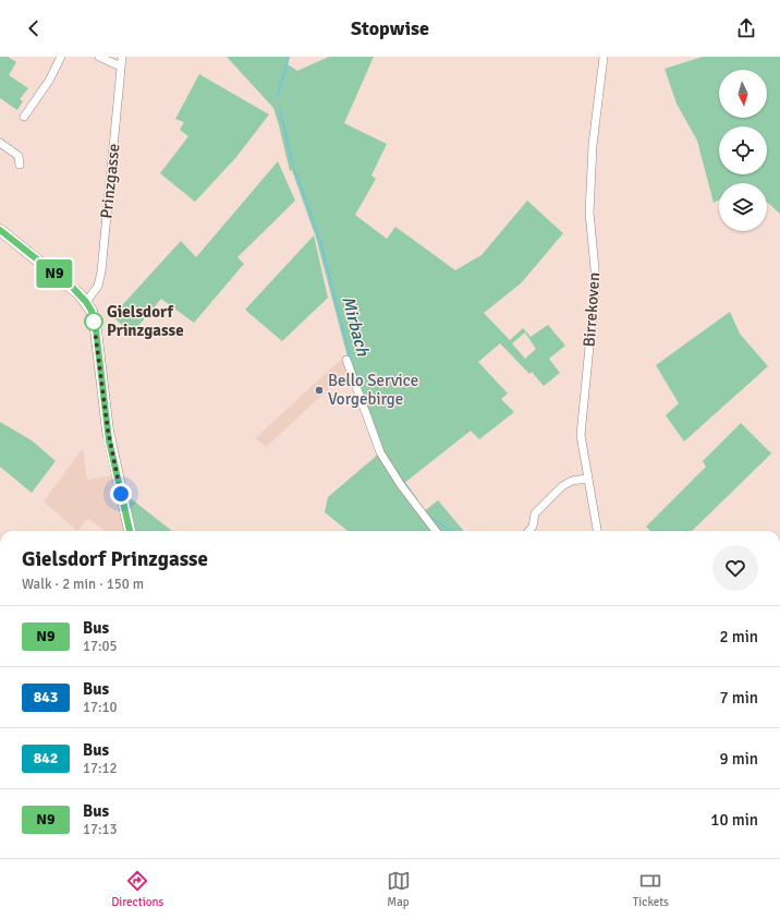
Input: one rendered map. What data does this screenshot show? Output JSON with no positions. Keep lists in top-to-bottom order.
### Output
{
  "streets": {
    "street": ["Prinzgasse", "Birrekoven"]
  },
  "water": ["Mirbach"],
  "places": ["Gielsdorf Prinzgasse", "Bello Service Vorgebirge"],
  "lines": ["bus line N9"],
  "north": "bottom",
  "page": {
    "header": "Stopwise",
    "on_map": "N9",
    "heading": ["Gielsdorf Prinzgasse", "Walk · 2 min · 150 m"],
    "list": [
      {
        "mark": "N9",
        "name": "Bus",
        "note": "17:05",
        "value": "2 min"
      },
      {
        "mark": "843",
        "name": "Bus",
        "note": "17:10",
        "value": "7 min"
      },
      {
        "mark": "842",
        "name": "Bus",
        "note": "17:12",
        "value": "9 min"
      },
      {
        "mark": "N9",
        "name": "Bus",
        "note": "17:13",
        "value": "10 min"
      }
    ],
    "tabs": ["Directions", "Map", "Tickets"]
  }
}
